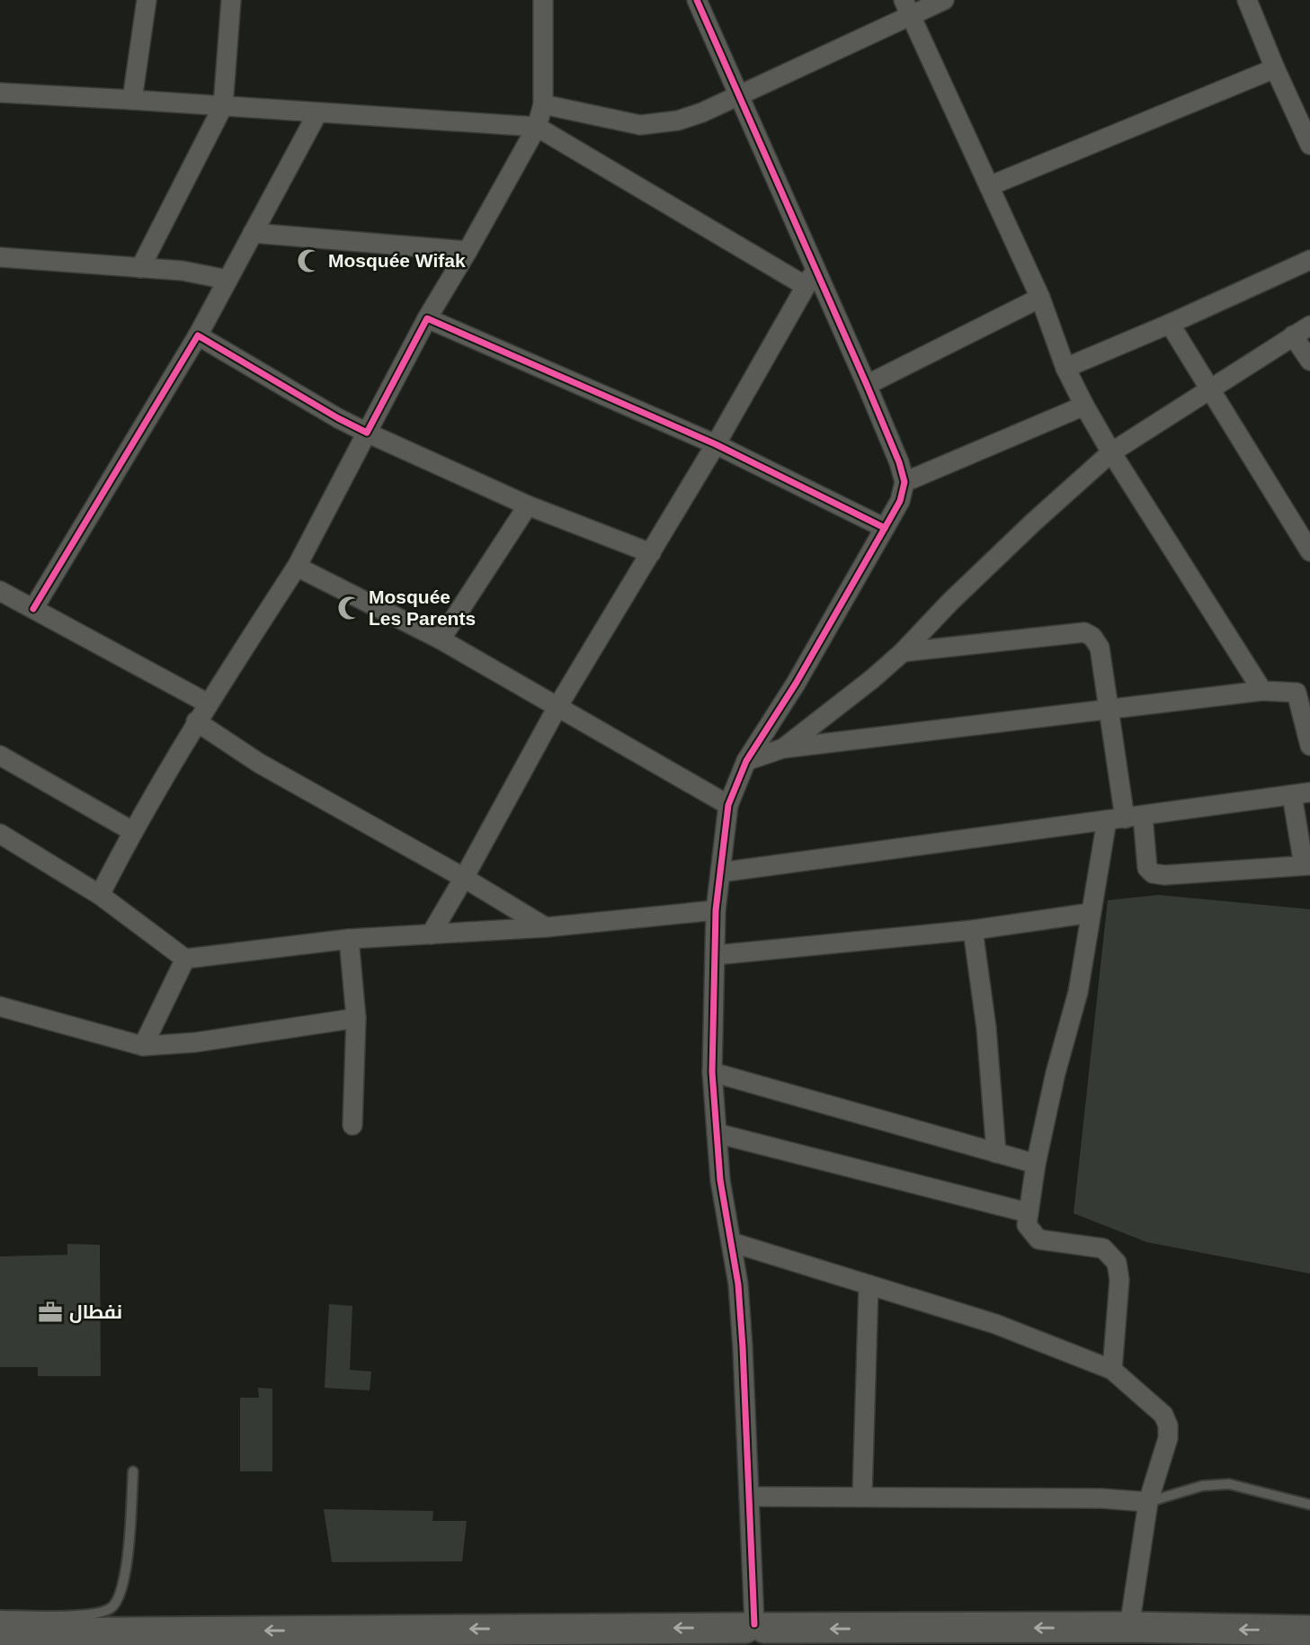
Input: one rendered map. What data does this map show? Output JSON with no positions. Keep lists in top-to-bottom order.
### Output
{
  "places": {
    "mosque": ["Mosquée Wifak", "Mosquée Les Parents"],
    "office": ["نفطال"]
  }
}
